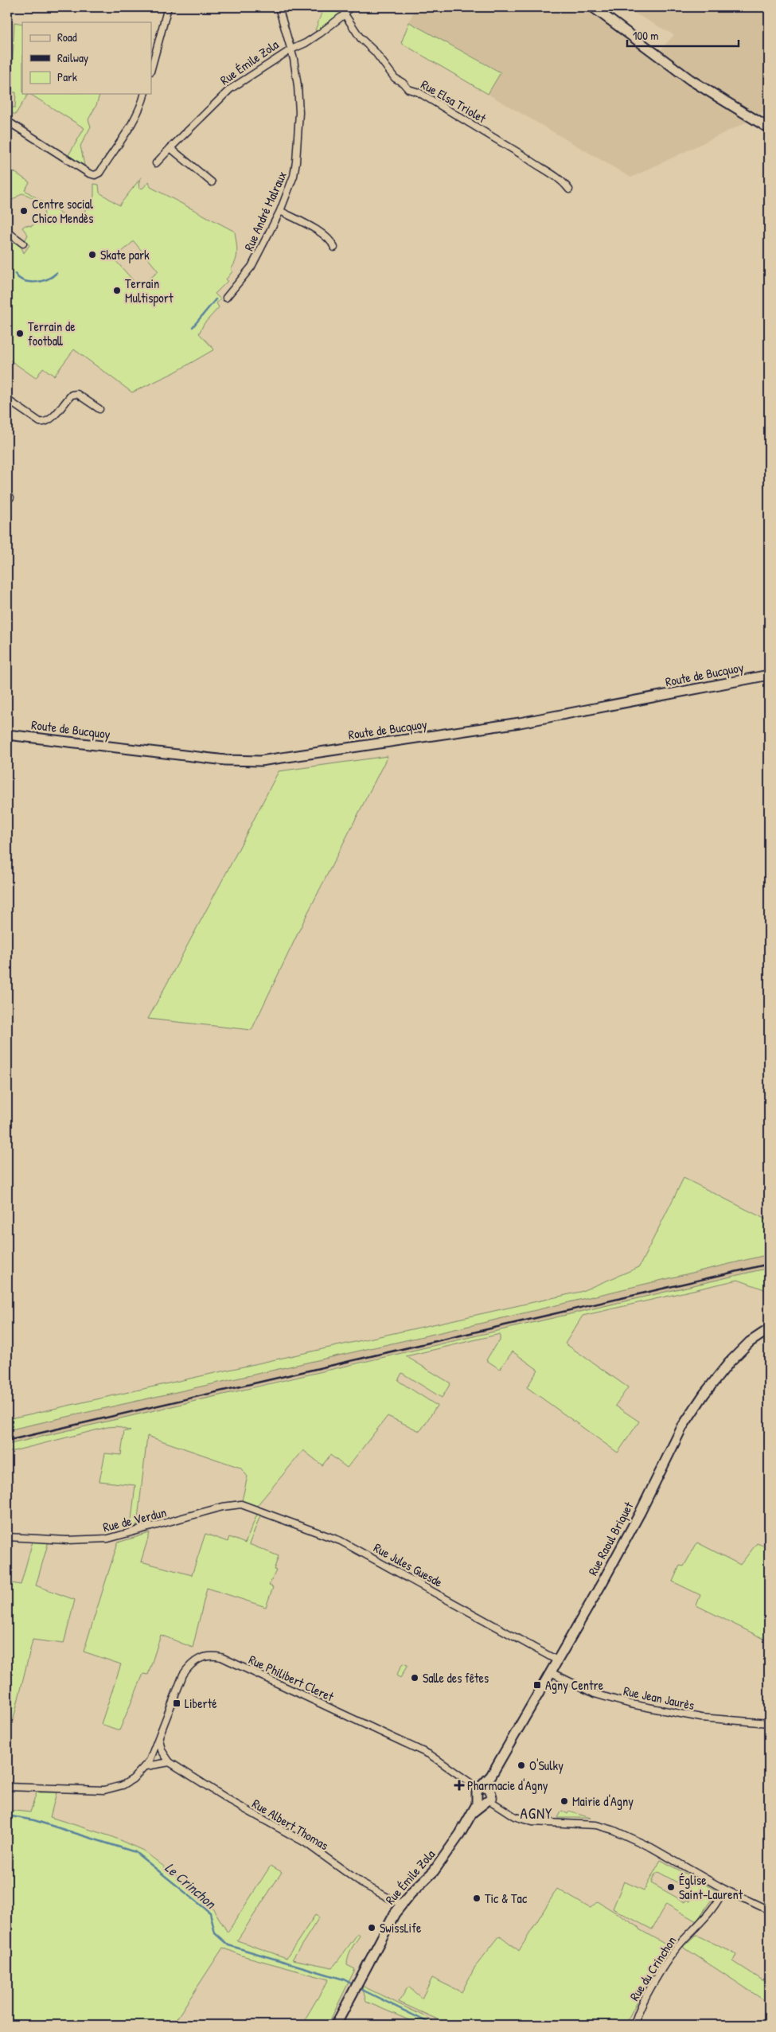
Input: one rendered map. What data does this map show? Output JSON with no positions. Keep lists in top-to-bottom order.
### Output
{
  "streets": {
    "street": [
      "Rue Émile Zola",
      "Rue Elsa Triolet",
      "Rue André Malraux",
      "Route de Bucquoy",
      "Rue de Verdun",
      "Rue Raoul Briquet",
      "Rue Jules Guesde",
      "Rue Philibert Cleret",
      "Rue Jean Jaurès",
      "Rue Albert Thomas",
      "Rue du Crinchon"
    ]
  },
  "crossings": [
    ["Rue Émile Zola", "Rue Elsa Triolet"],
    ["Rue Émile Zola", "Rue André Malraux"],
    ["Rue Émile Zola", "Rue Albert Thomas"],
    ["Rue de Verdun", "Rue Jules Guesde"],
    ["Rue Raoul Briquet", "Rue Jules Guesde"],
    ["Rue Philibert Cleret", "Rue Albert Thomas"]
  ],
  "districts": ["AGNY"],
  "water": ["Le Crinchon"],
  "places": {
    "other": [
      "Centre social Chico Mendès",
      "Skate park",
      "Terrain Multisport",
      "Terrain de football",
      "Salle des fêtes",
      "O'Sulky",
      "Mairie d'Agny",
      "Église Saint-Laurent",
      "Tic & Tac",
      "SwissLife"
    ],
    "transit": ["Agny Centre", "Liberté"],
    "health": ["Pharmacie d'Agny"]
  },
  "legend": ["Road", "Railway", "Park"],
  "scale_bar": "100 m"
}
